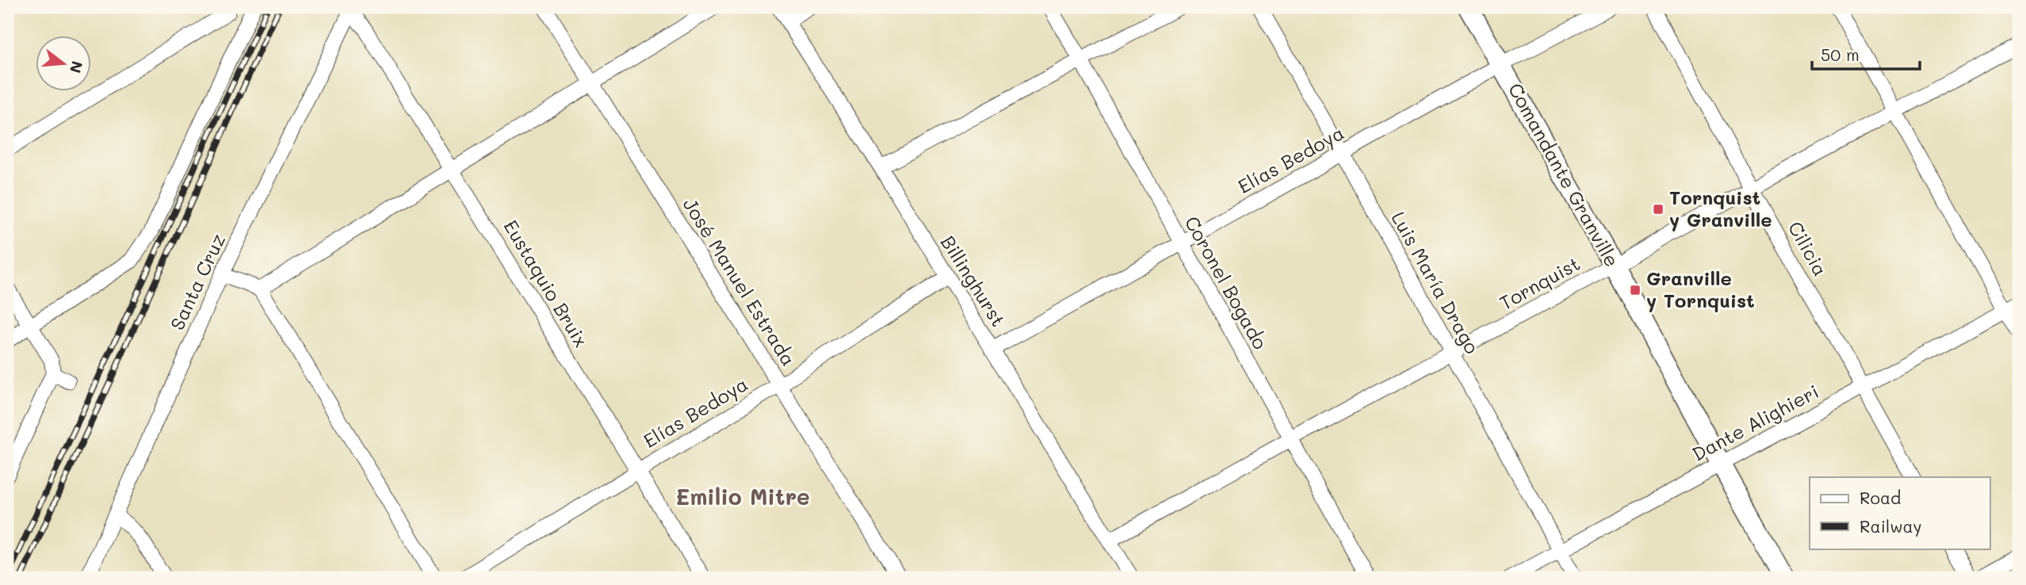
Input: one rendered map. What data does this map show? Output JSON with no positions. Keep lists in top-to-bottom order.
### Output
{
  "streets": {
    "street": [
      "Elías Bedoya",
      "Comandante Granville",
      "Cilicia",
      "Billinghurst",
      "Santa Cruz",
      "José Manuel Estrada",
      "Coronel Bogado",
      "Luis María Drago",
      "Eustaquio Bruix",
      "Tornquist",
      "Dante Alighieri"
    ]
  },
  "crossings": [
    ["Elías Bedoya", "Comandante Granville"],
    ["Elías Bedoya", "Billinghurst"],
    ["Elías Bedoya", "José Manuel Estrada"],
    ["Elías Bedoya", "Coronel Bogado"],
    ["Elías Bedoya", "Luis María Drago"],
    ["Elías Bedoya", "Eustaquio Bruix"],
    ["Comandante Granville", "Tornquist"],
    ["Comandante Granville", "Dante Alighieri"],
    ["Cilicia", "Tornquist"],
    ["Cilicia", "Dante Alighieri"],
    ["Billinghurst", "Tornquist"],
    ["Santa Cruz", "Eustaquio Bruix"],
    ["Coronel Bogado", "Tornquist"],
    ["Luis María Drago", "Tornquist"],
    ["Luis María Drago", "Dante Alighieri"]
  ],
  "districts": ["Emilio Mitre"],
  "places": {
    "transit": ["Tornquist y Granville", "Granville y Tornquist"]
  },
  "legend": ["Road", "Railway"],
  "scale_bar": "50 m",
  "north": "right"
}
